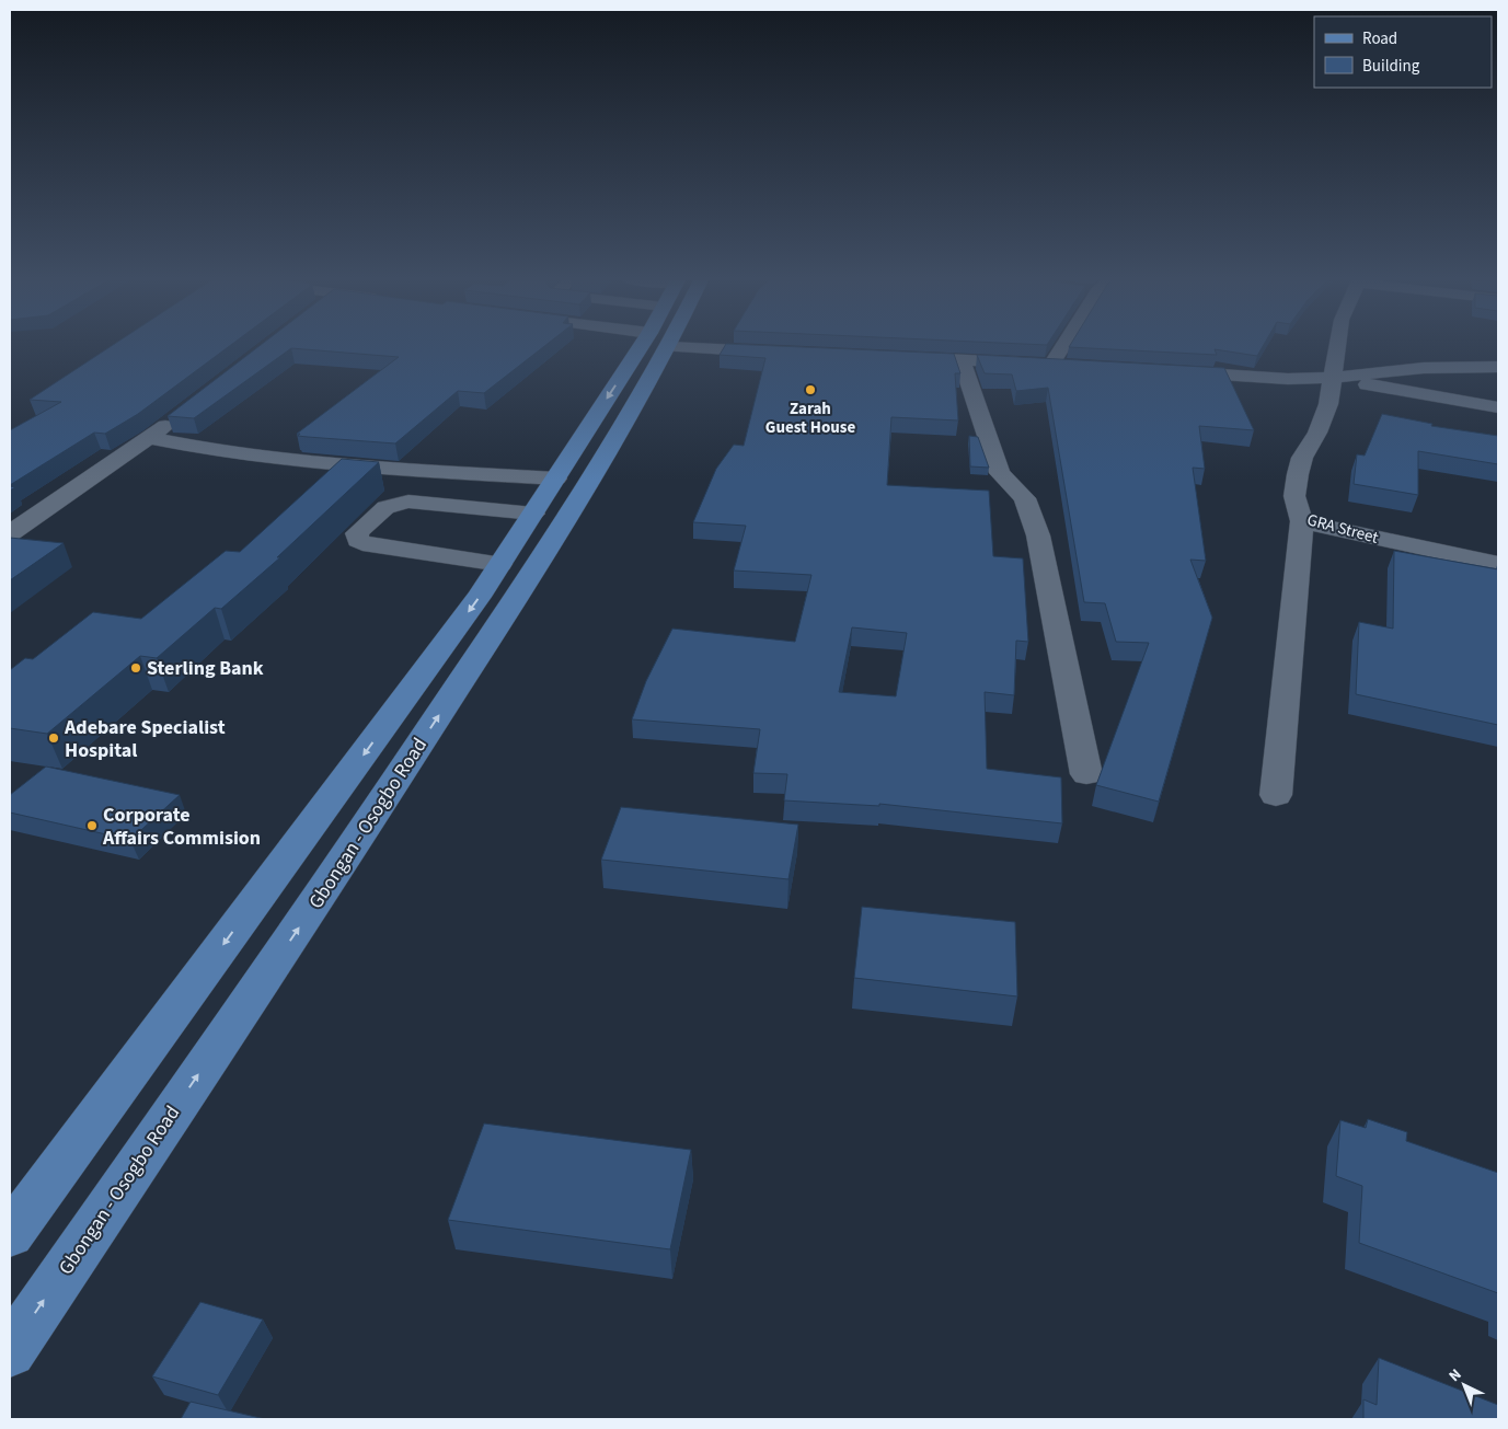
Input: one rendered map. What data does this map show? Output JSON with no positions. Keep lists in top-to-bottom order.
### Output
{
  "streets": {
    "main road": ["Gbongan - Osogbo Road"],
    "street": ["GRA Street"]
  },
  "places": [
    "Zarah Guest House",
    "Sterling Bank",
    "Adebare Specialist Hospital",
    "Corporate Affairs Commision"
  ],
  "legend": ["Road", "Building"],
  "north": "top left"
}
